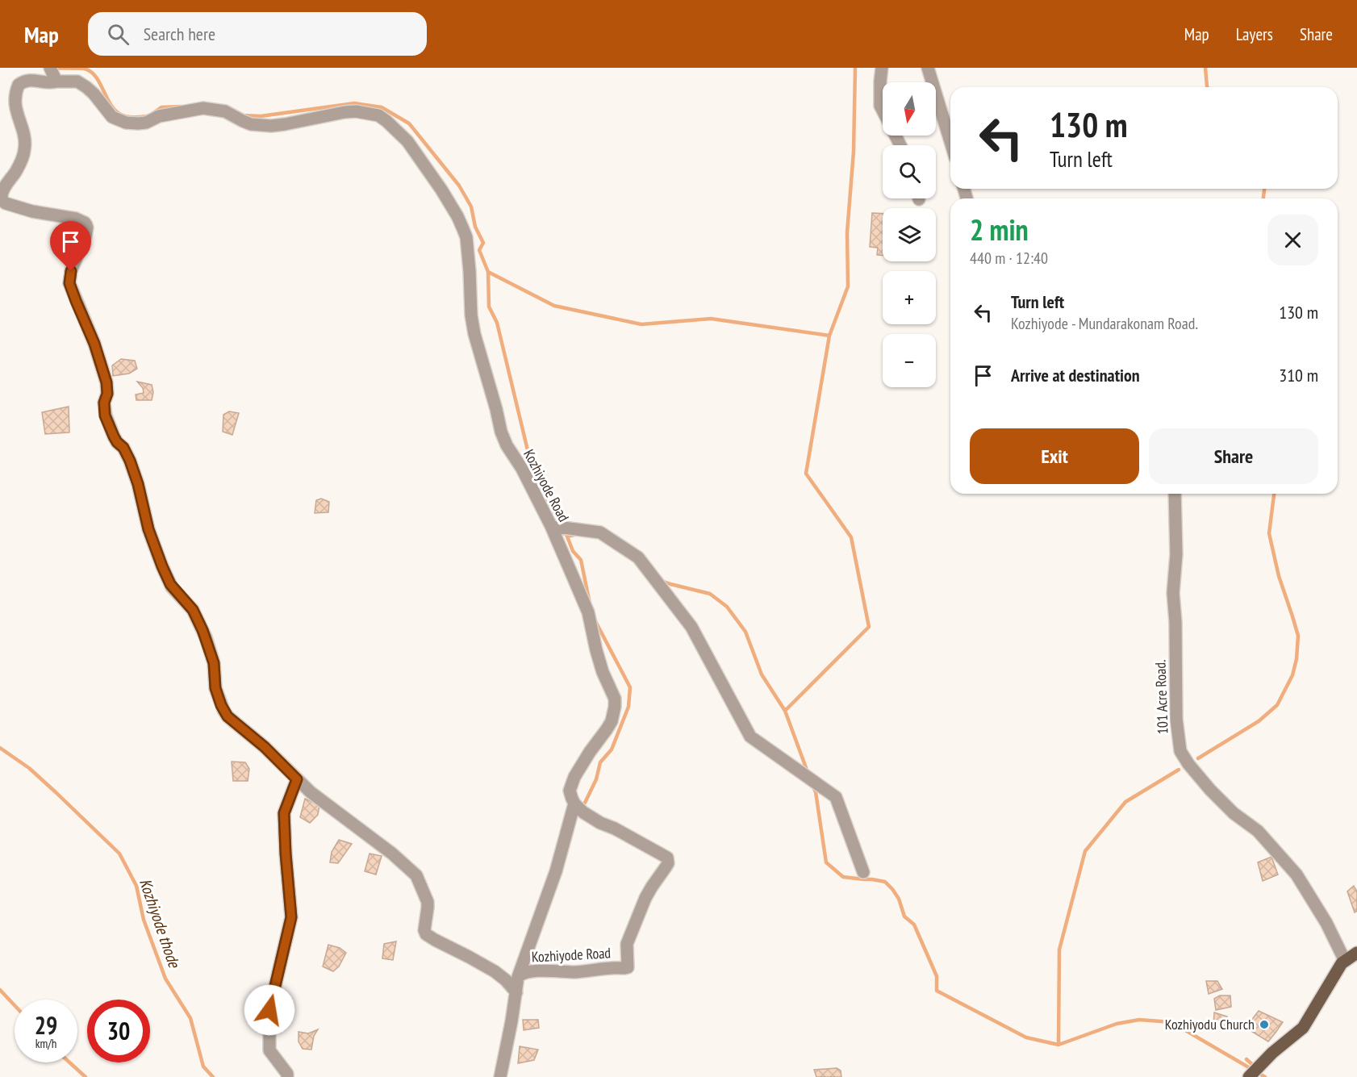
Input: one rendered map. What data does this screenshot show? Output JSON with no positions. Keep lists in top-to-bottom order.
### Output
{
  "streets": {
    "street": ["Kozhiyode Road", "101 Acre Road."]
  },
  "water": ["Kozhiyode thode"],
  "places": ["Kozhiyodu Church"],
  "north": "bottom",
  "page": {
    "header": "Map",
    "search": "Search here",
    "nav": ["Map", "Layers", "Share"],
    "map_buttons": ["+", "−"],
    "turn": ["130 m", "Turn left"],
    "heading": ["2 min", "440 m · 12:40"],
    "list": [
      {
        "name": "Turn left",
        "note": "Kozhiyode - Mundarakonam Road.",
        "value": "130 m"
      },
      {
        "name": "Arrive at destination",
        "value": "310 m"
      }
    ],
    "buttons": ["Exit", "Share"],
    "speed": "29 km/h",
    "limit": "30"
  }
}
